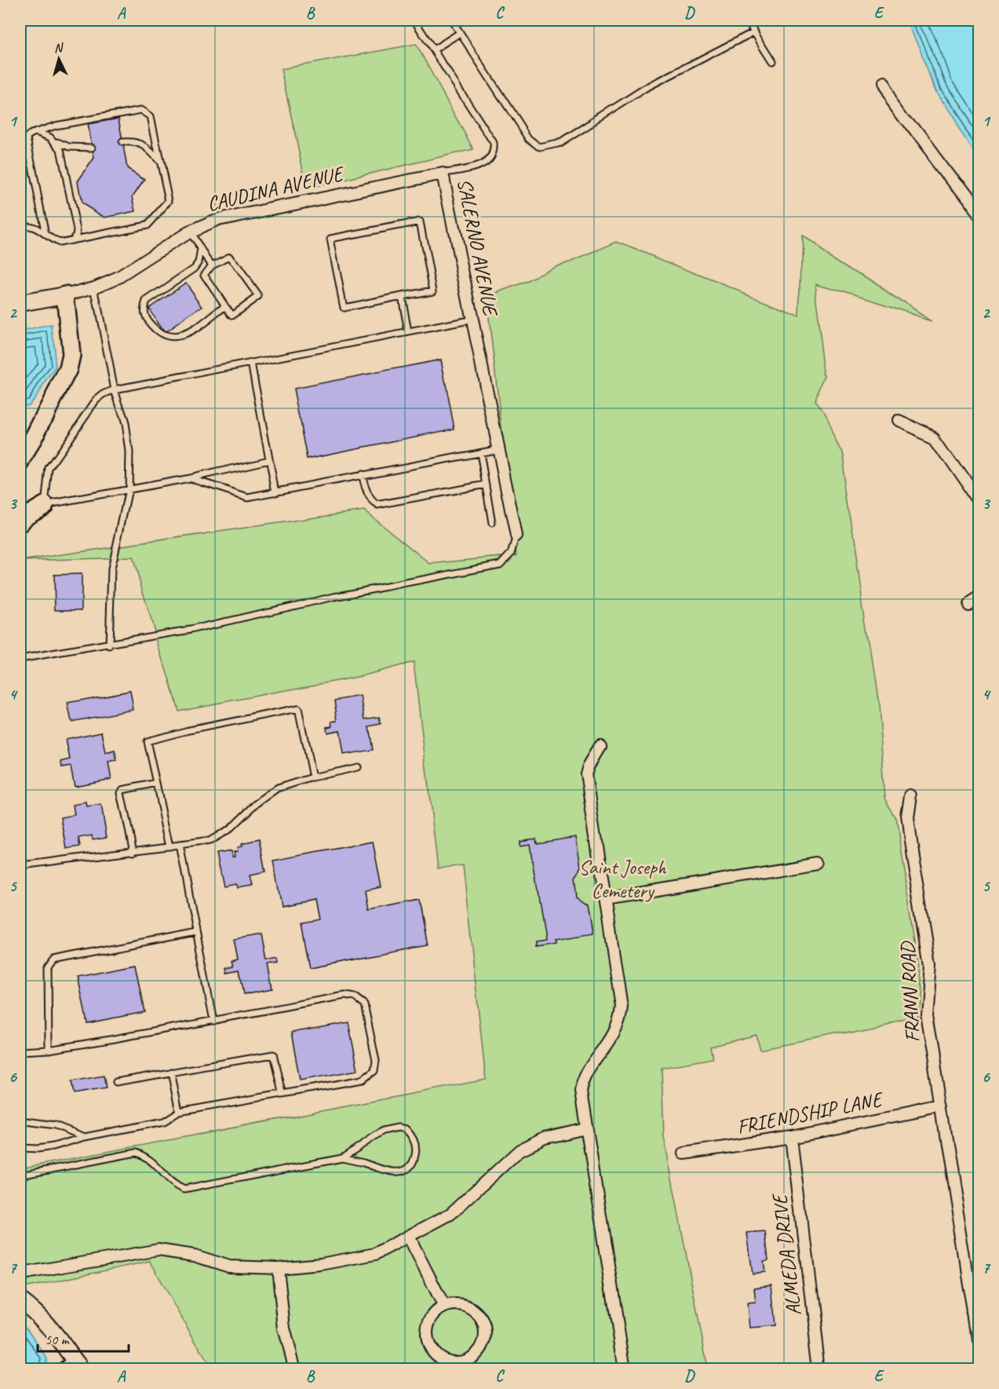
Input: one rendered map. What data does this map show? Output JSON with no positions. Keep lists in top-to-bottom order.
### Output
{
  "streets": {
    "street": [
      "CAUDINA AVENUE",
      "SALERNO AVENUE",
      "FRANN ROAD",
      "FRIENDSHIP LANE",
      "ALMEDA DRIVE"
    ]
  },
  "crossings": [
    ["CAUDINA AVENUE", "SALERNO AVENUE"],
    ["FRANN ROAD", "FRIENDSHIP LANE"],
    ["FRIENDSHIP LANE", "ALMEDA DRIVE"]
  ],
  "parks": ["Saint Joseph Cemetery"],
  "scale_bar": "50 m",
  "north": "top",
  "grid": {
    "columns": [
      "A",
      "B",
      "C",
      "D",
      "E"
    ],
    "rows": [
      "1",
      "2",
      "3",
      "4",
      "5",
      "6",
      "7"
    ]
  }
}
